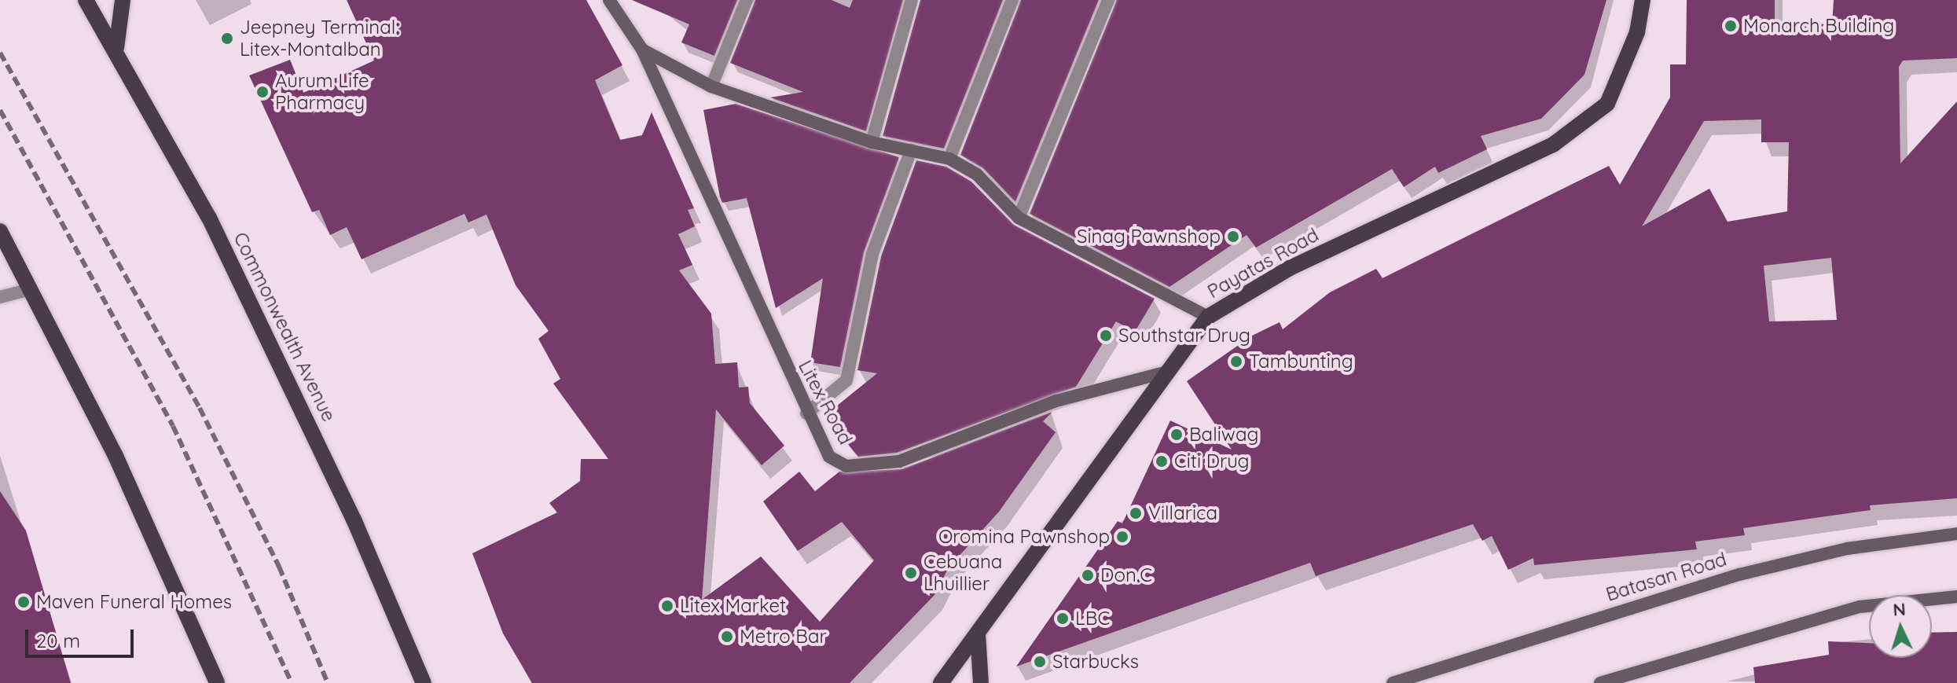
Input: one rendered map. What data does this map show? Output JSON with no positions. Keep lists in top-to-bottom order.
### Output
{
  "streets": {
    "main road": ["Payatas Road", "Commonwealth Avenue"],
    "street": ["Litex Road", "Batasan Road"]
  },
  "crossings": [
    ["Payatas Road", "Litex Road"]
  ],
  "places": [
    "Monarch Building",
    "Jeepney Terminal: Litex-Montalban",
    "Aurum Life Pharmacy",
    "Sinag Pawnshop",
    "Southstar Drug",
    "Tambunting",
    "Baliwag",
    "Citi Drug",
    "Villarica",
    "Oromina Pawnshop",
    "Cebuana Lhuillier",
    "Don.C",
    "Maven Funeral Homes",
    "Litex Market",
    "LBC",
    "Metro Bar",
    "Starbucks"
  ],
  "scale_bar": "20 m",
  "north": "top"
}
